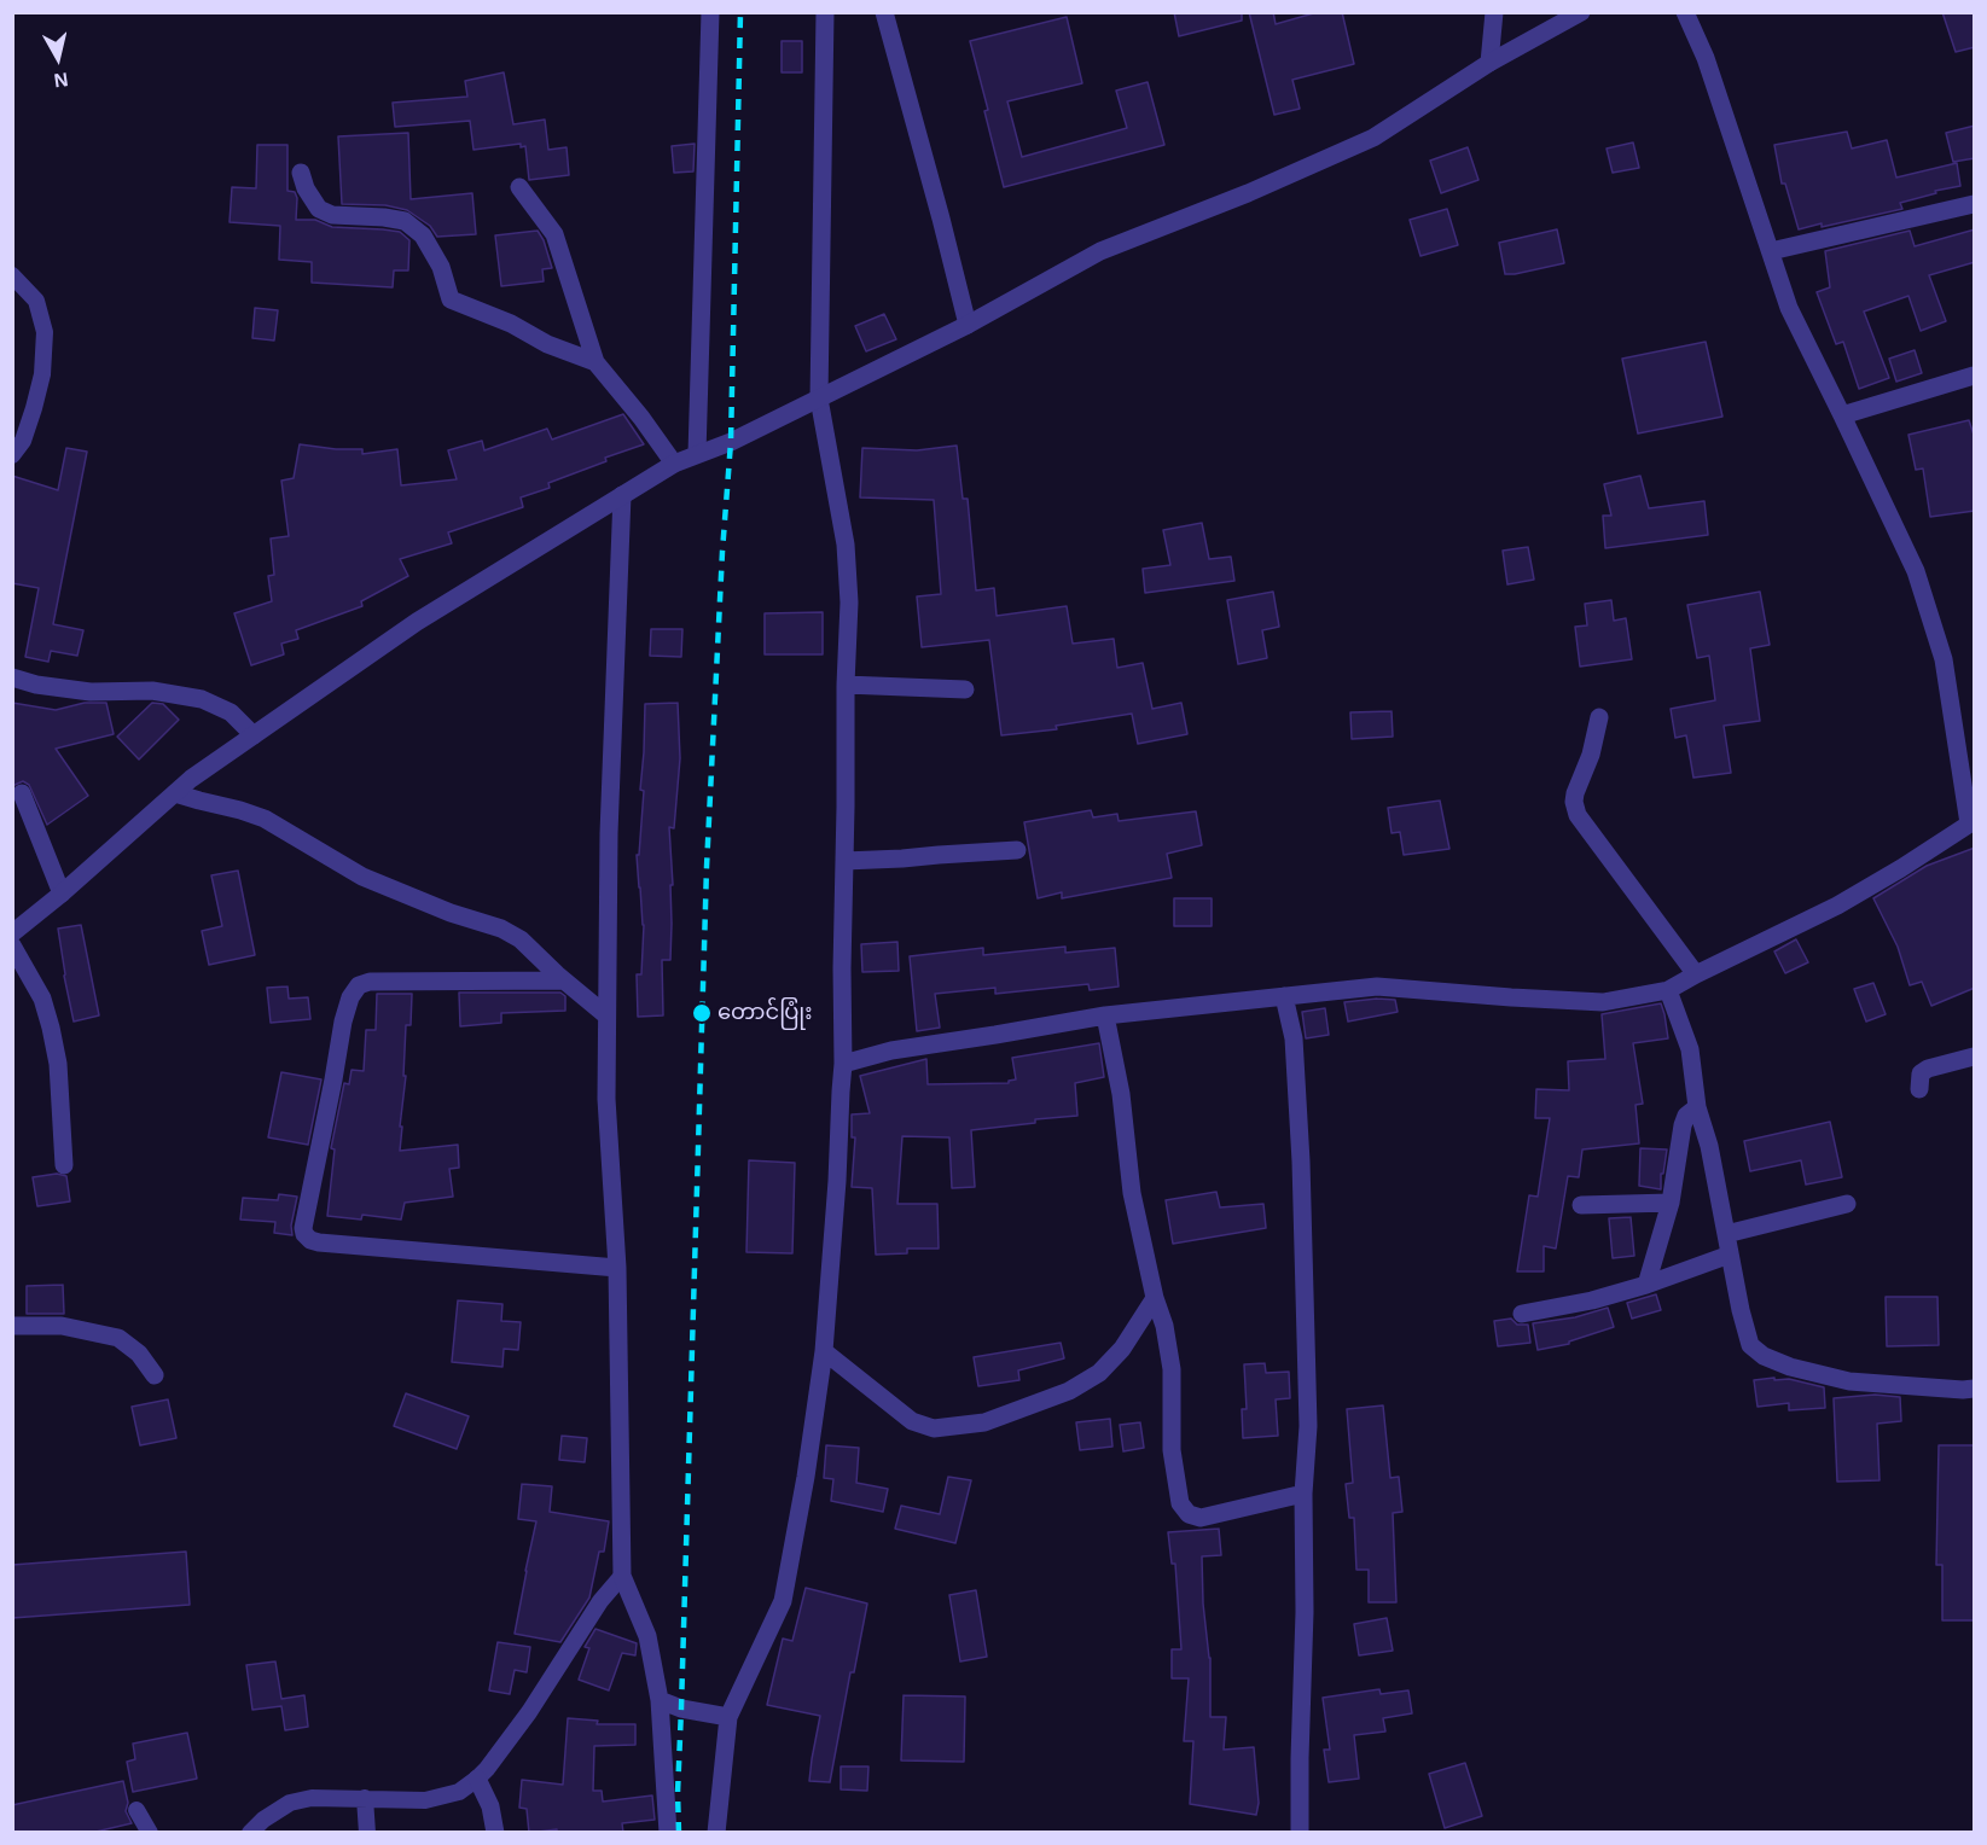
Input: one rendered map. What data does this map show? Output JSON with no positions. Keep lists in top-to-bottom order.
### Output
{
  "places": ["တောင်ပြုံး"],
  "north": "bottom"
}
